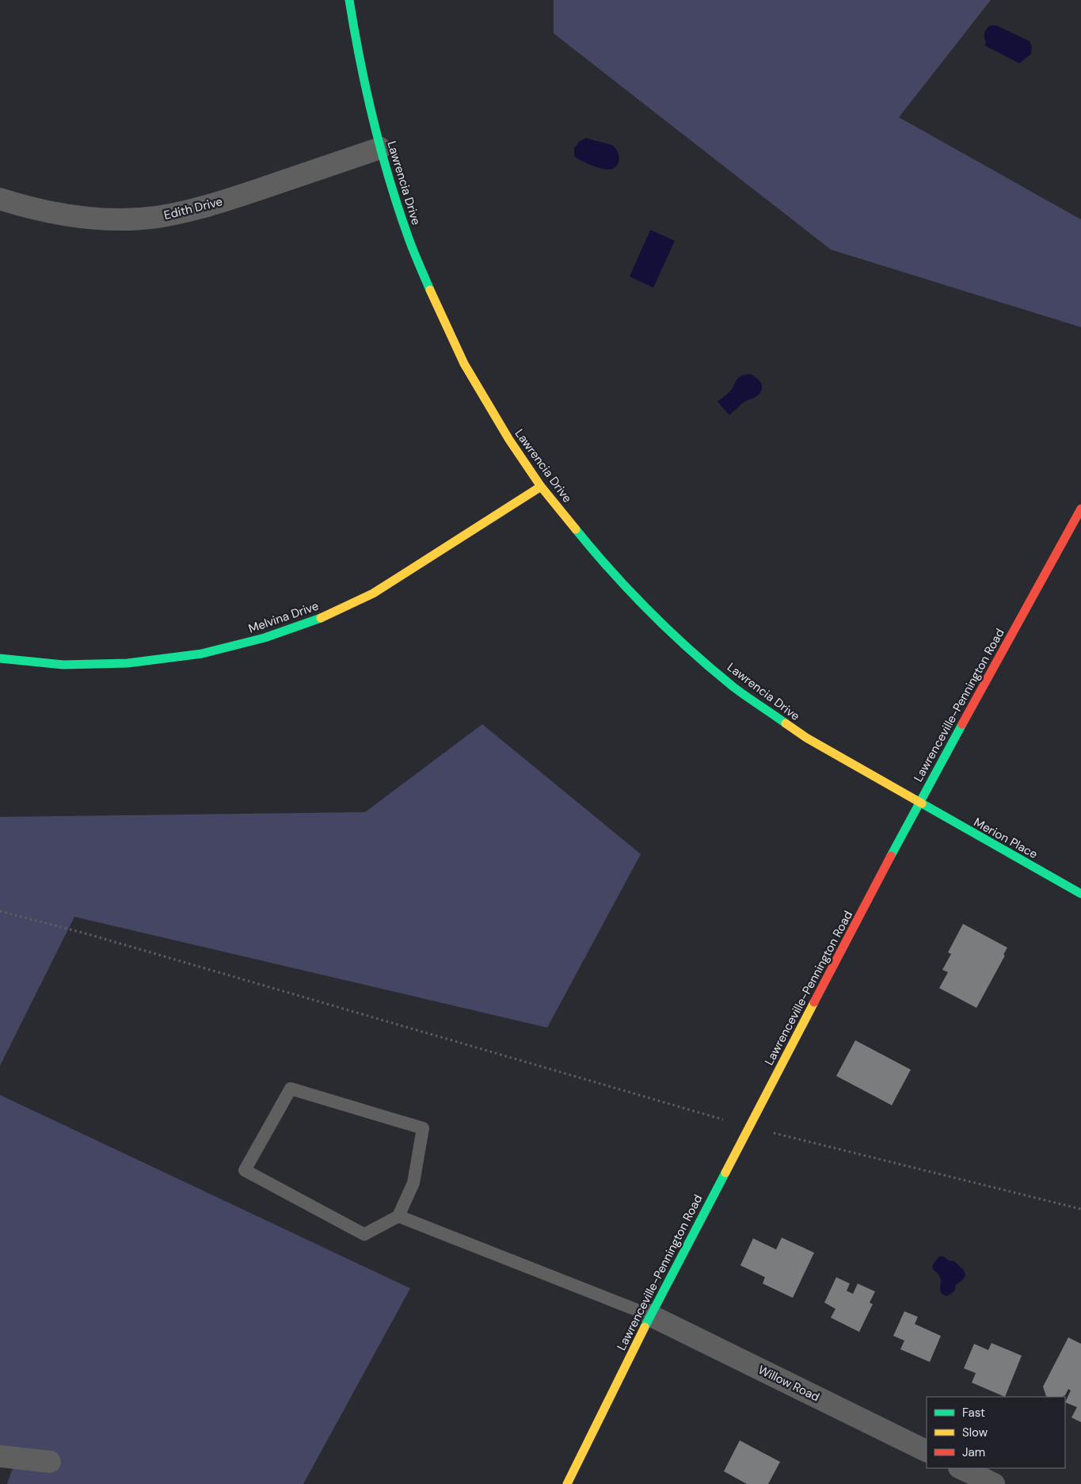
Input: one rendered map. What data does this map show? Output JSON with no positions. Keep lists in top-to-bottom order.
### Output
{
  "streets": {
    "street": [
      "Lawrencia Drive",
      "Edith Drive",
      "Melvina Drive",
      "Lawrenceville-Pennington Road",
      "Merion Place",
      "Willow Road"
    ]
  },
  "crossings": [
    ["Lawrencia Drive", "Edith Drive"],
    ["Lawrencia Drive", "Melvina Drive"],
    ["Lawrencia Drive", "Lawrenceville-Pennington Road"],
    ["Lawrencia Drive", "Merion Place"],
    ["Lawrenceville-Pennington Road", "Merion Place"],
    ["Lawrenceville-Pennington Road", "Willow Road"]
  ],
  "legend": ["Fast", "Slow", "Jam"]
}
